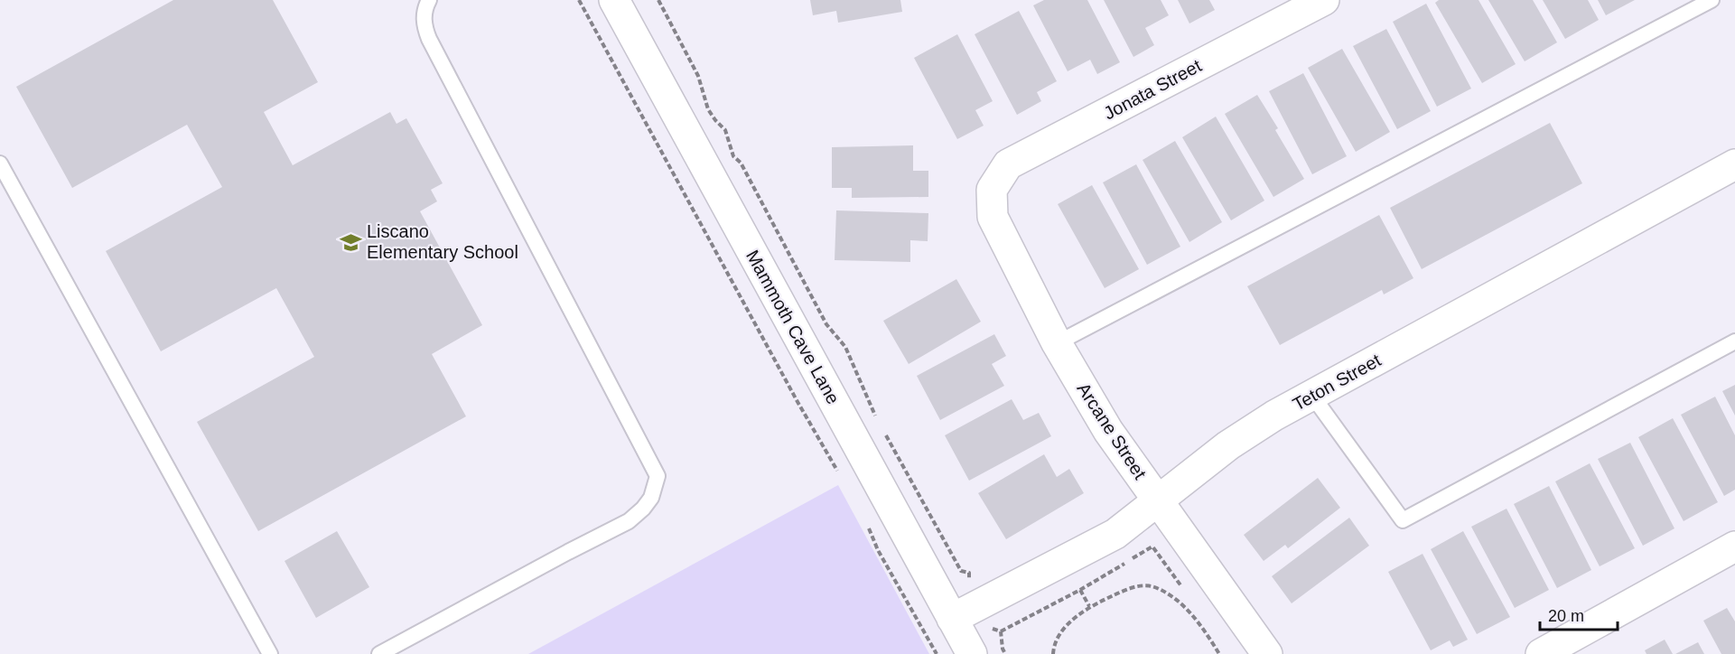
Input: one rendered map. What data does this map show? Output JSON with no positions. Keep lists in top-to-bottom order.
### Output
{
  "streets": {
    "street": [
      "Jonata Street",
      "Mammoth Cave Lane",
      "Teton Street",
      "Arcane Street"
    ]
  },
  "crossings": [
    ["Jonata Street", "Arcane Street"],
    ["Mammoth Cave Lane", "Teton Street"],
    ["Teton Street", "Arcane Street"]
  ],
  "places": {
    "school or university": ["Liscano Elementary School"]
  },
  "scale_bar": "20 m"
}
